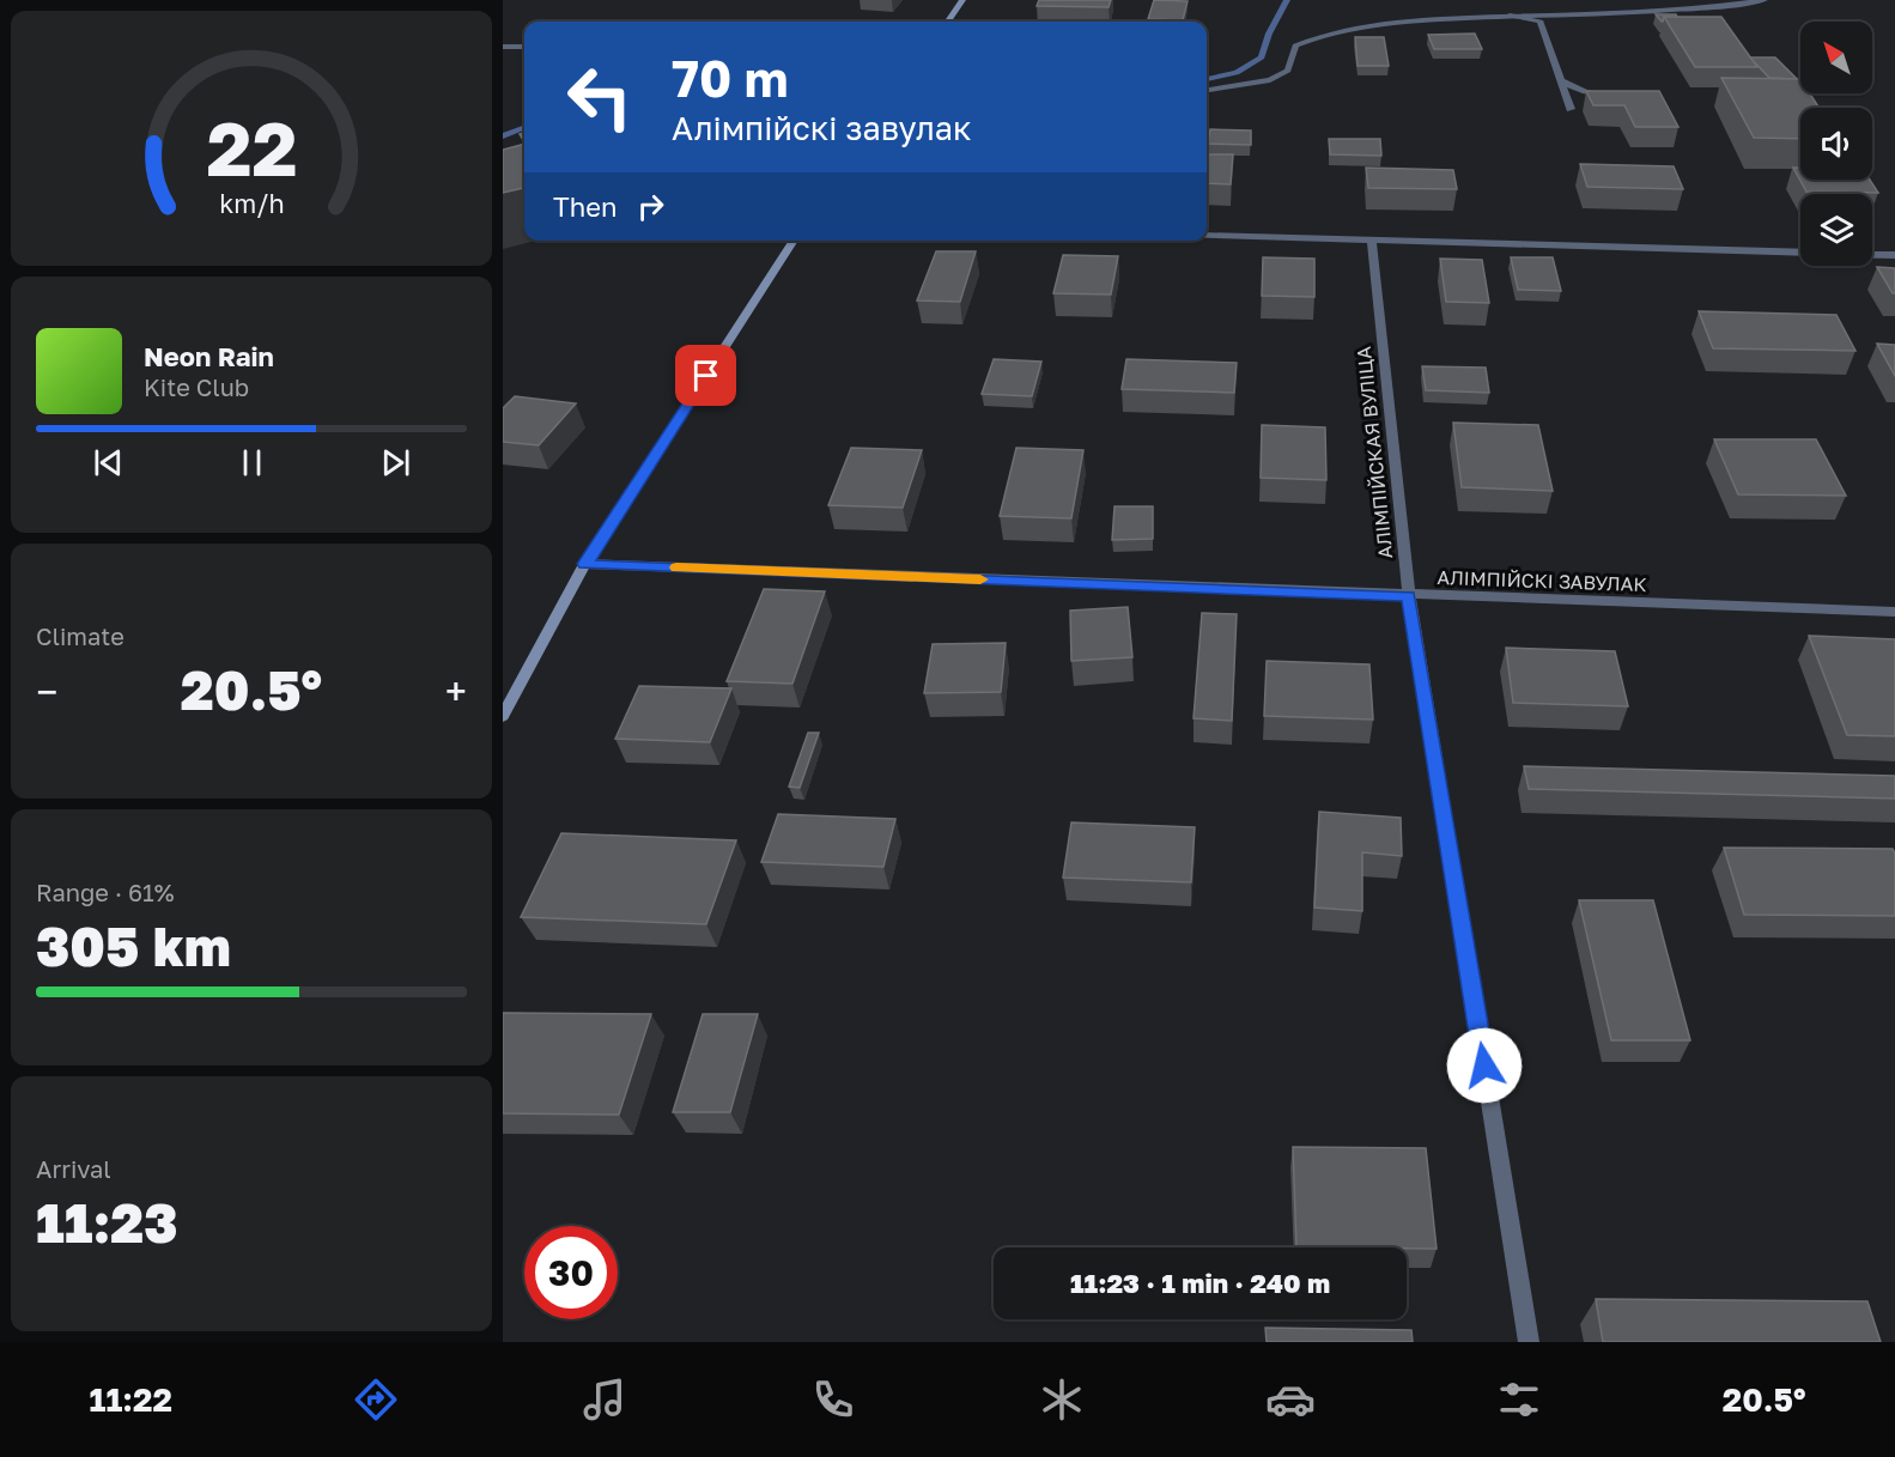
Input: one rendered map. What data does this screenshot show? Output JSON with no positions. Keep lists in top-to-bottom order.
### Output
{
  "streets": {
    "street": ["АЛІМПІЙСКАЯ ВУЛІЦА", "АЛІМПІЙСКІ ЗАВУЛАК"]
  },
  "crossings": [
    ["АЛІМПІЙСКАЯ ВУЛІЦА", "АЛІМПІЙСКІ ЗАВУЛАК"]
  ],
  "north": "top left",
  "page": {
    "turn": ["70 m", "Алімпійскі завулак"],
    "then": "Then",
    "song": ["Neon Rain", "Kite Club"],
    "tile": [
      "Climate",
      ["Range · 61%", "305 km"],
      ["Arrival", "11:23"]
    ],
    "heat": ["−", "20.5°", "+"],
    "limit": "30",
    "trip": "11:23 · 1 min · 240 m",
    "tabs": ["11:22", "20.5°"],
    "gauge": ["22", "km/h"]
  }
}
